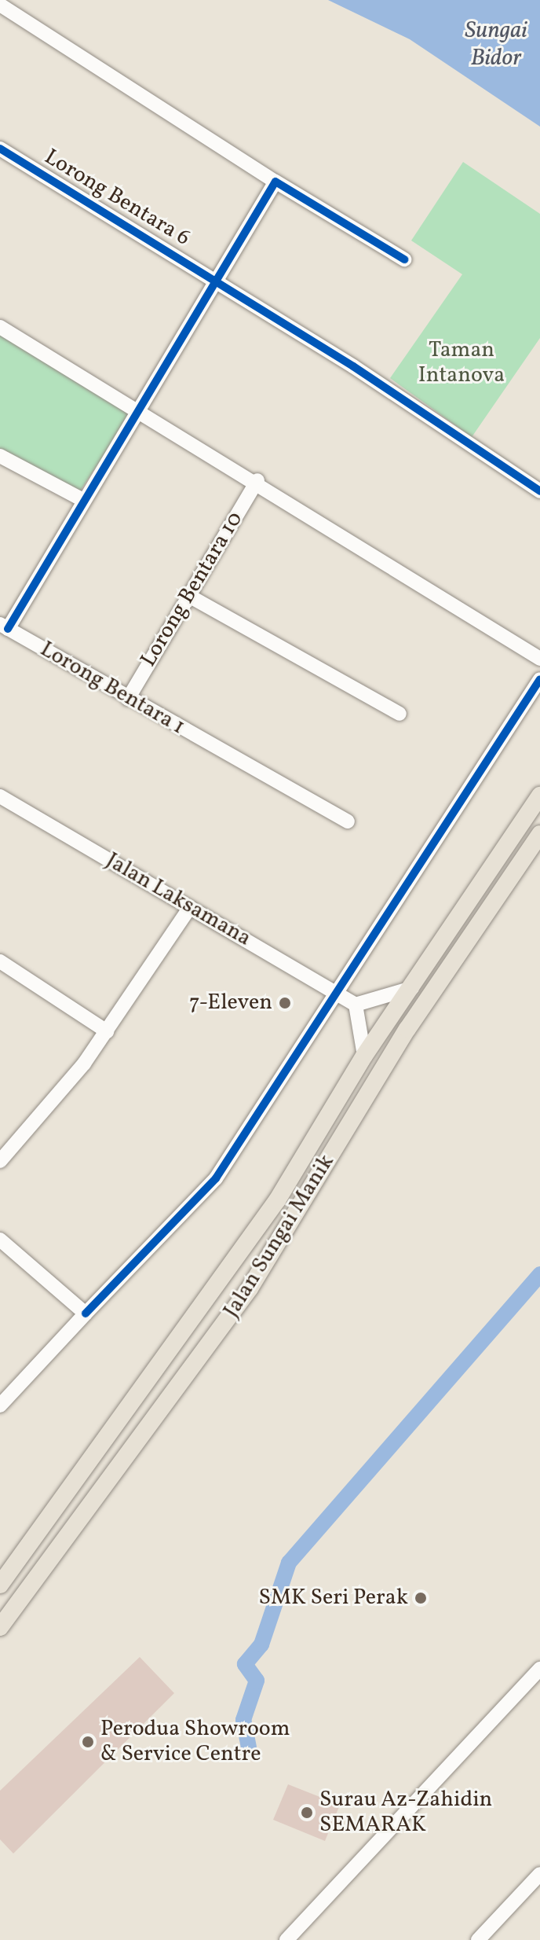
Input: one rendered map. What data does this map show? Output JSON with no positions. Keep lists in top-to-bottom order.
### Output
{
  "streets": {
    "main road": ["Jalan Sungai Manik"],
    "street": [
      "Lorong Bentara 6",
      "Lorong Bentara 10",
      "Lorong Bentara 1",
      "Jalan Laksamana"
    ]
  },
  "crossings": [
    ["Lorong Bentara 10", "Lorong Bentara 1"]
  ],
  "water": ["Sungai Bidor"],
  "parks": ["Taman Intanova"],
  "places": [
    "7-Eleven",
    "SMK Seri Perak",
    "Perodua Showroom & Service Centre",
    "Surau Az-Zahidin SEMARAK"
  ]
}
